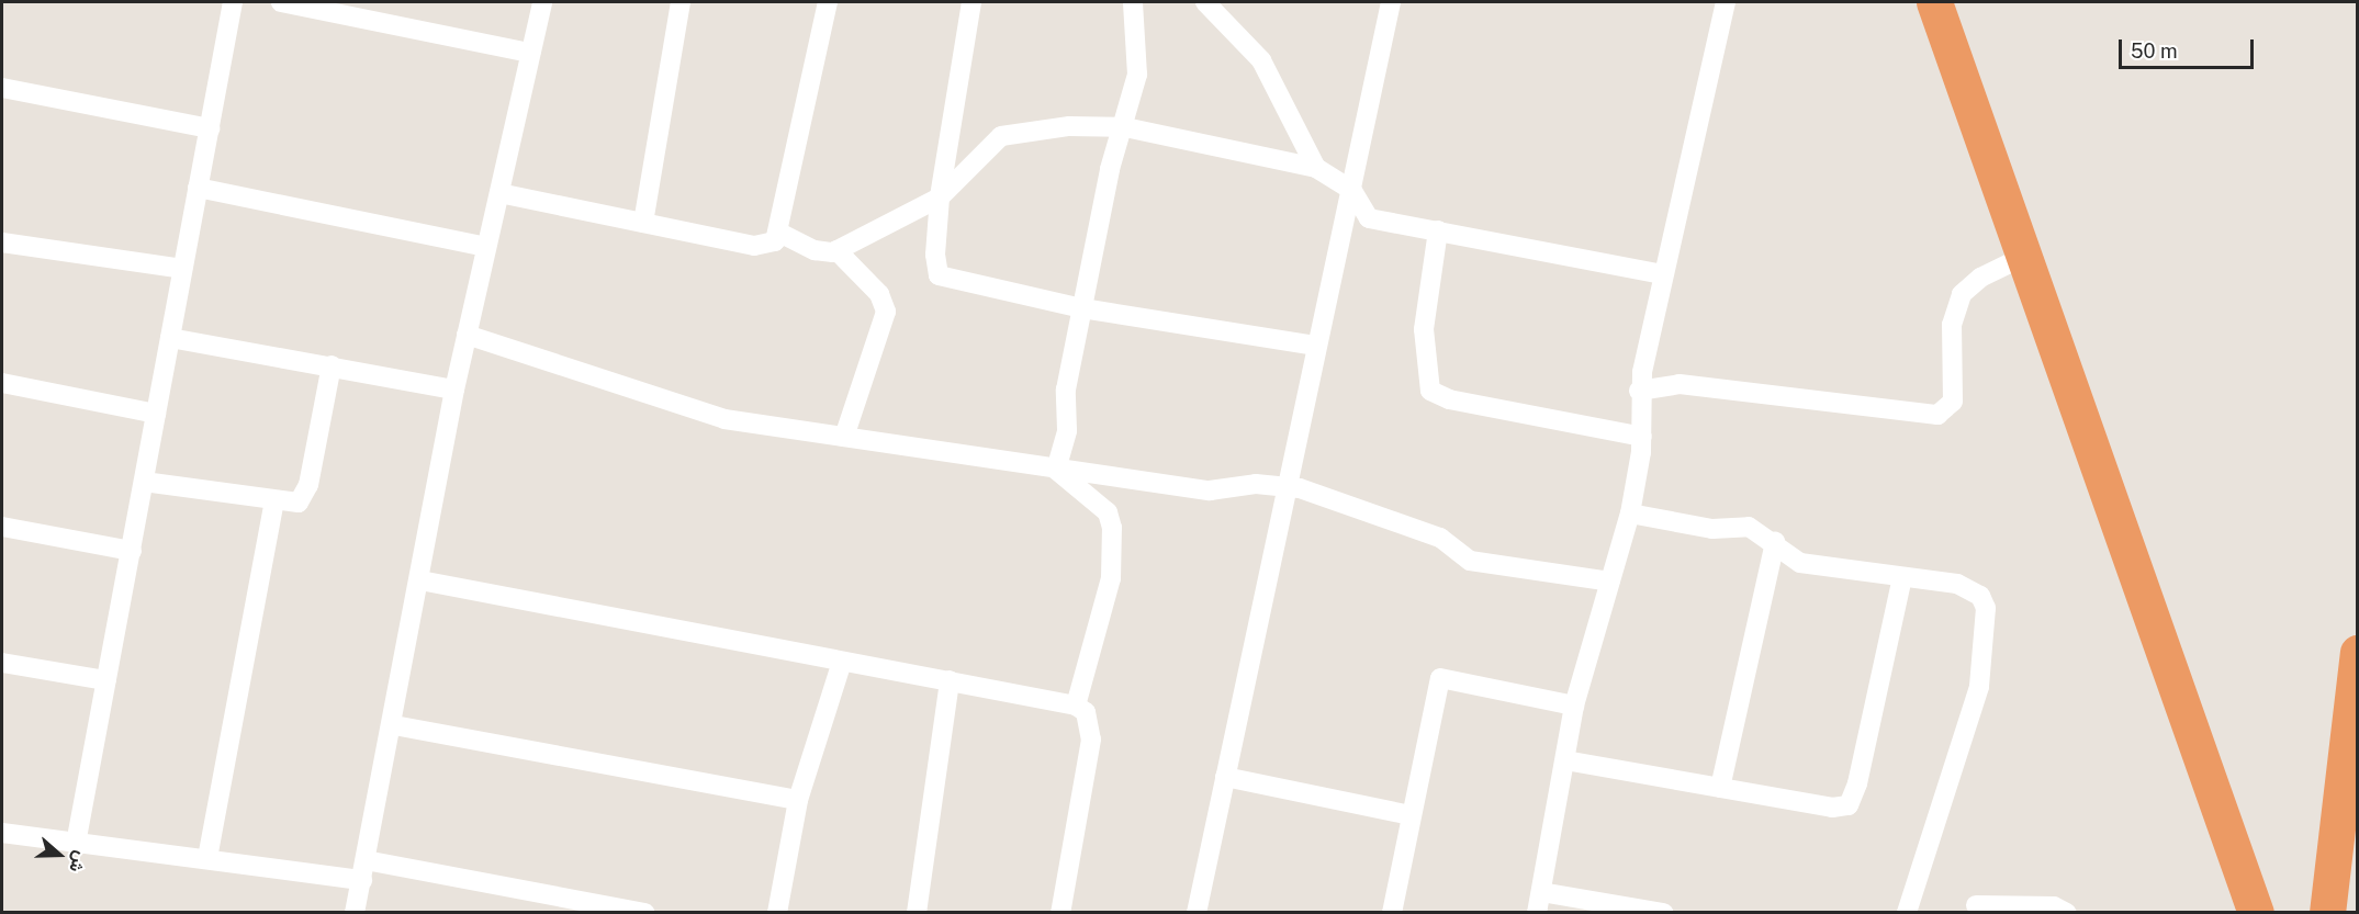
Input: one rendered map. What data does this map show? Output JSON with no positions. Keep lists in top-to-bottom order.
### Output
{
  "scale_bar": "50 m",
  "north": "right"
}
